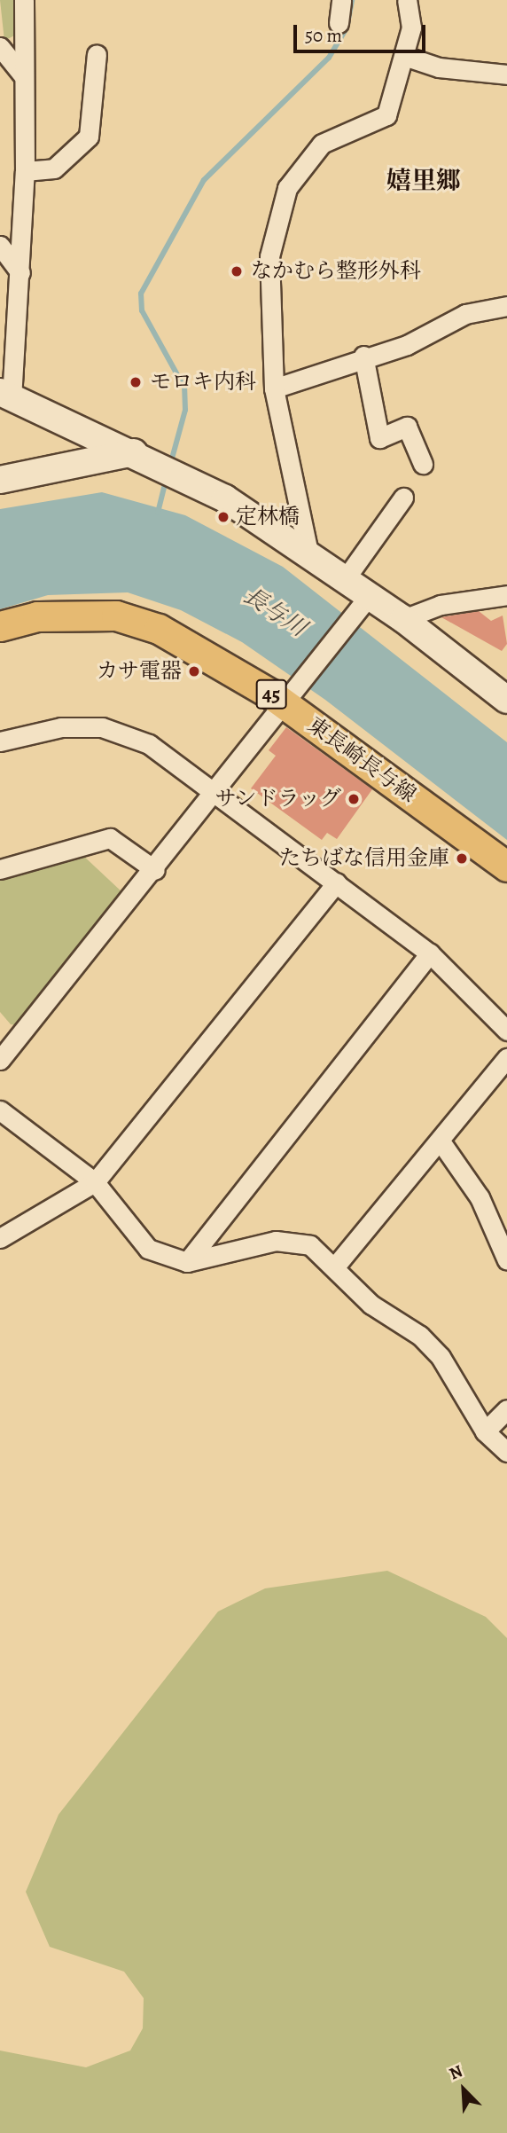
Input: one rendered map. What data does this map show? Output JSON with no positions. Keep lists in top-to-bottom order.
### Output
{
  "streets": {
    "main road": ["45", "東長崎長与線"]
  },
  "districts": ["嬉里郷"],
  "water": ["長与川"],
  "places": [
    "なかむら整形外科",
    "モロキ内科",
    "定林橋",
    "カサ電器",
    "サンドラッグ",
    "たちばな信用金庫"
  ],
  "scale_bar": "50 m",
  "north": "top left"
}
